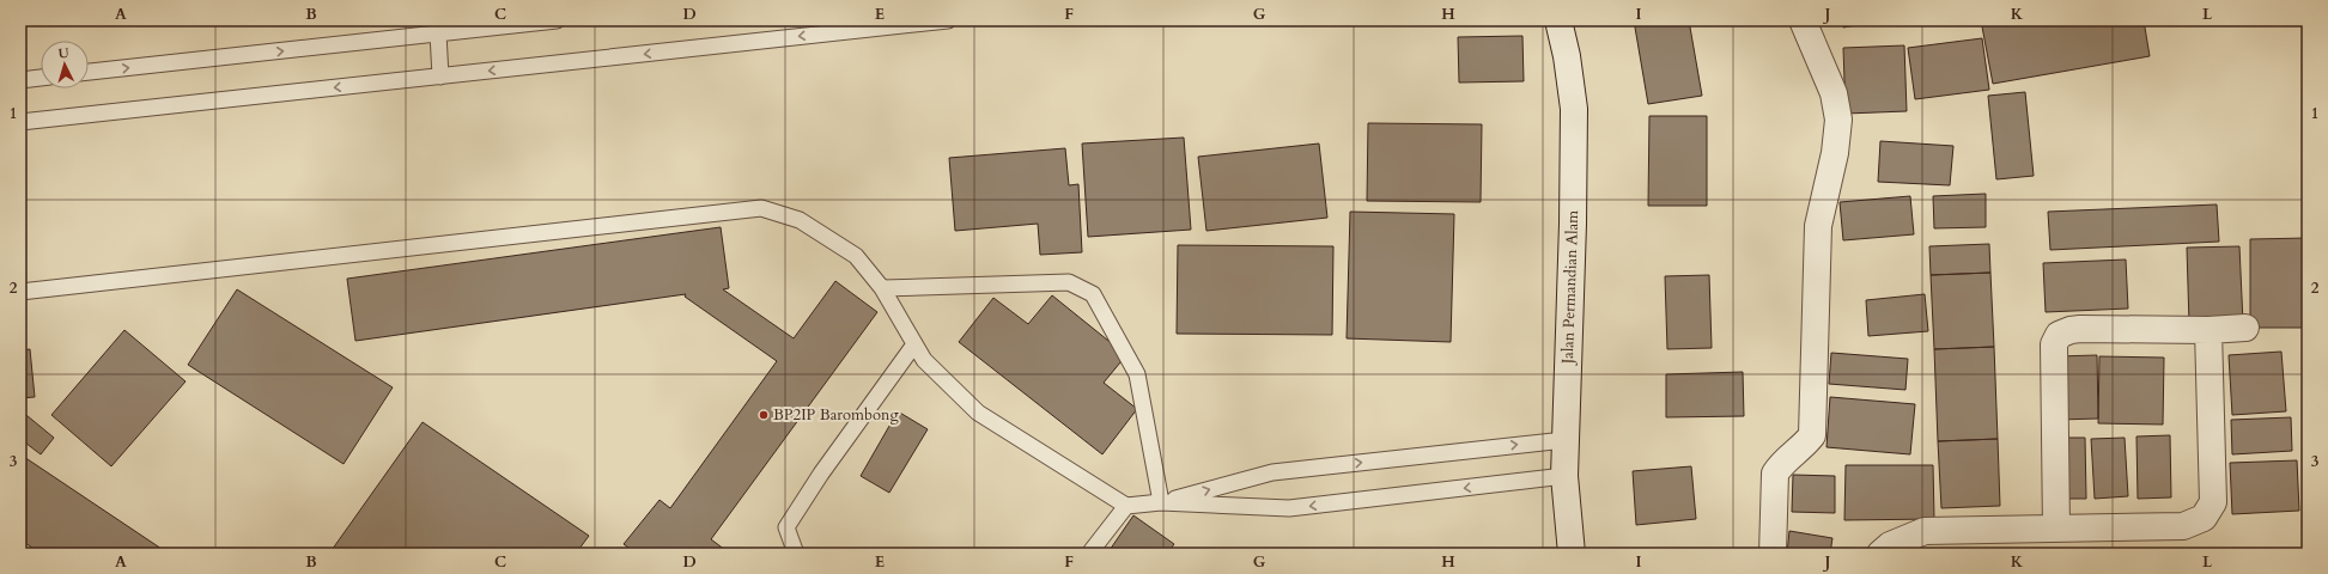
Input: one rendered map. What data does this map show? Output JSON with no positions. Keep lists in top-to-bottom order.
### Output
{
  "streets": {
    "street": ["Jalan Permandian Alam"]
  },
  "places": ["BP2IP Barombong"],
  "north": "top",
  "grid": {
    "columns": [
      "A",
      "B",
      "C",
      "D",
      "E",
      "F",
      "G",
      "H",
      "I",
      "J",
      "K",
      "L"
    ],
    "rows": ["1", "2", "3"]
  }
}
